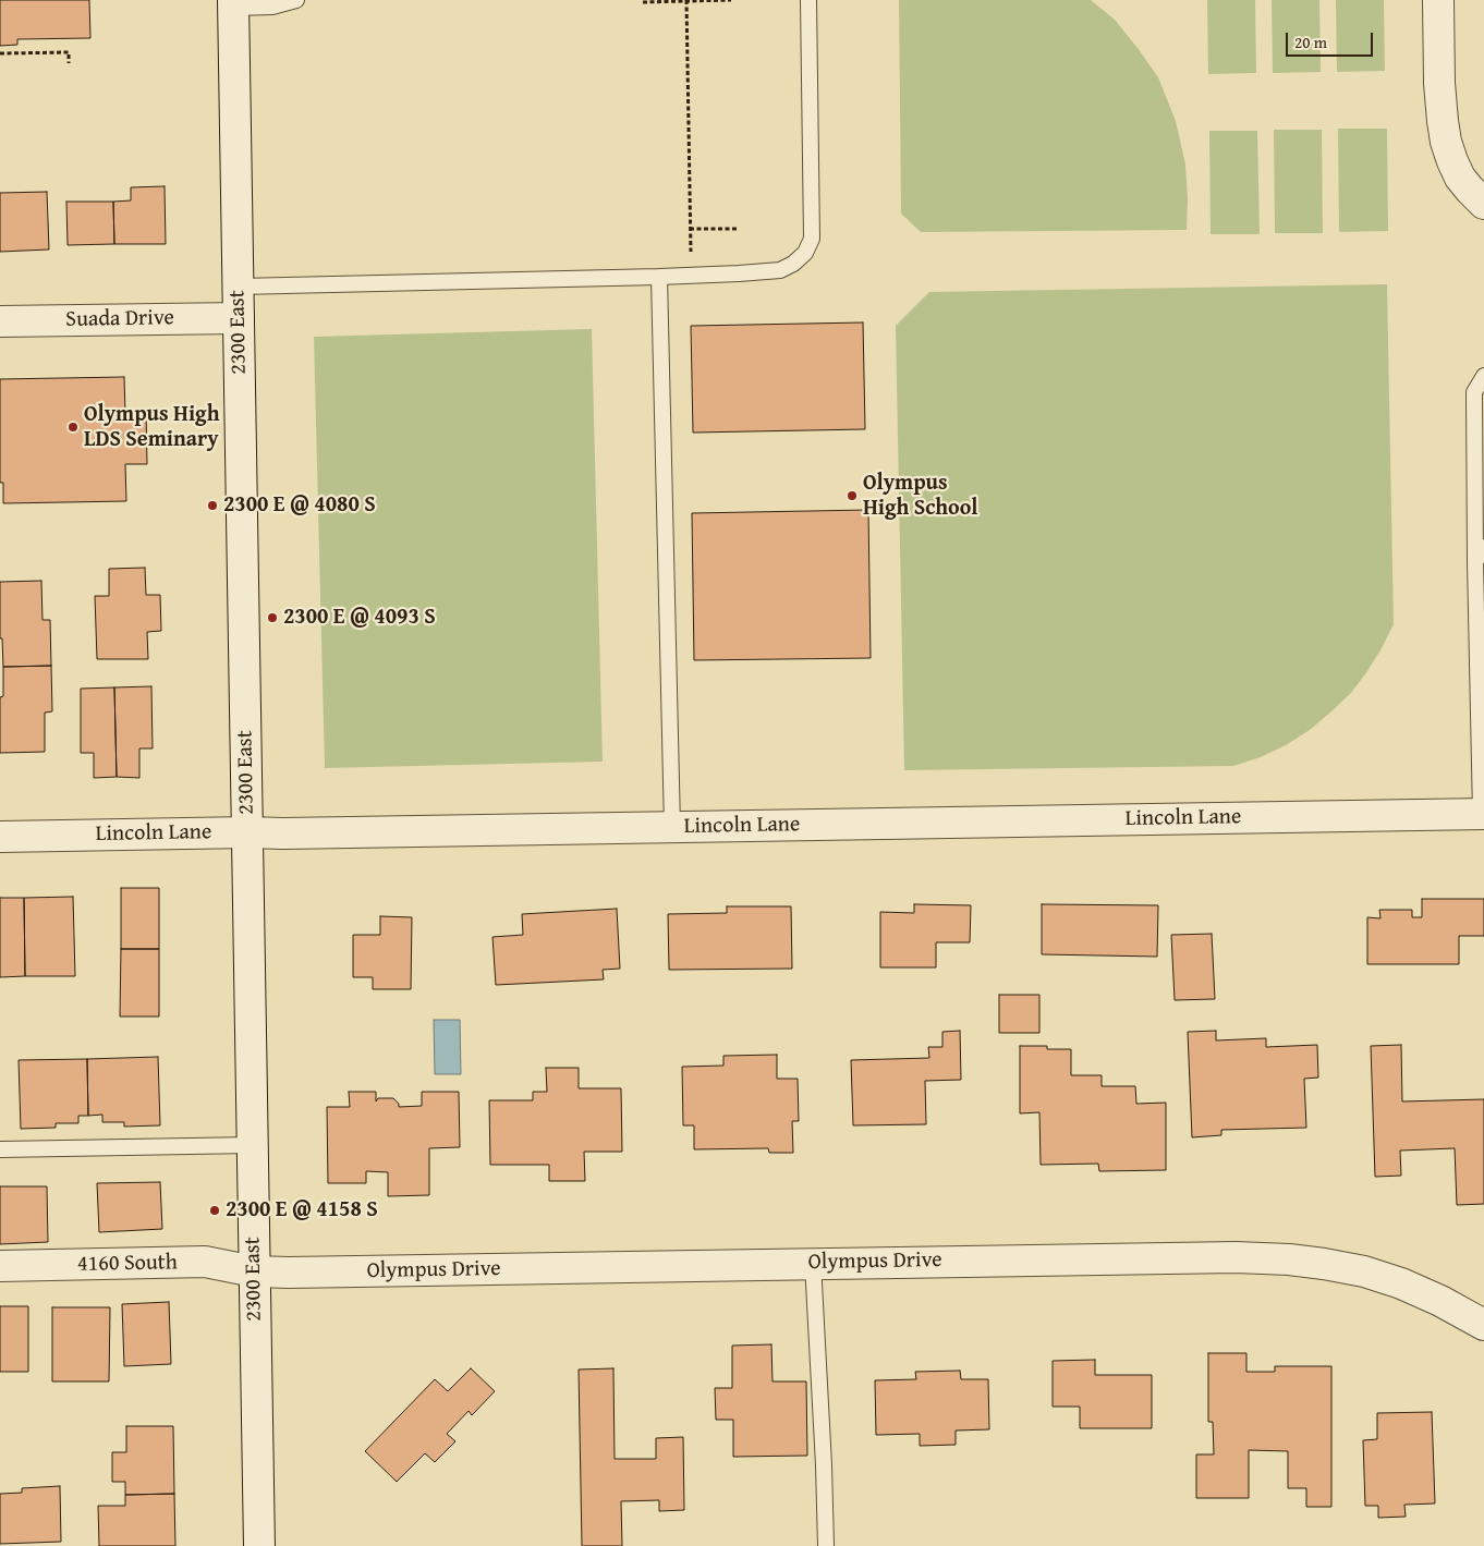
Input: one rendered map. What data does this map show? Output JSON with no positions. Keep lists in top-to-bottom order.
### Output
{
  "streets": {
    "street": [
      "Suada Drive",
      "2300 East",
      "Lincoln Lane",
      "Olympus Drive",
      "4160 South"
    ]
  },
  "crossings": [
    ["Suada Drive", "2300 East"],
    ["2300 East", "Lincoln Lane"],
    ["2300 East", "Olympus Drive"],
    ["2300 East", "4160 South"],
    ["Olympus Drive", "4160 South"]
  ],
  "places": [
    "Olympus High LDS Seminary",
    "Olympus High School",
    "2300 E @ 4080 S",
    "2300 E @ 4093 S",
    "2300 E @ 4158 S"
  ],
  "scale_bar": "20 m"
}
